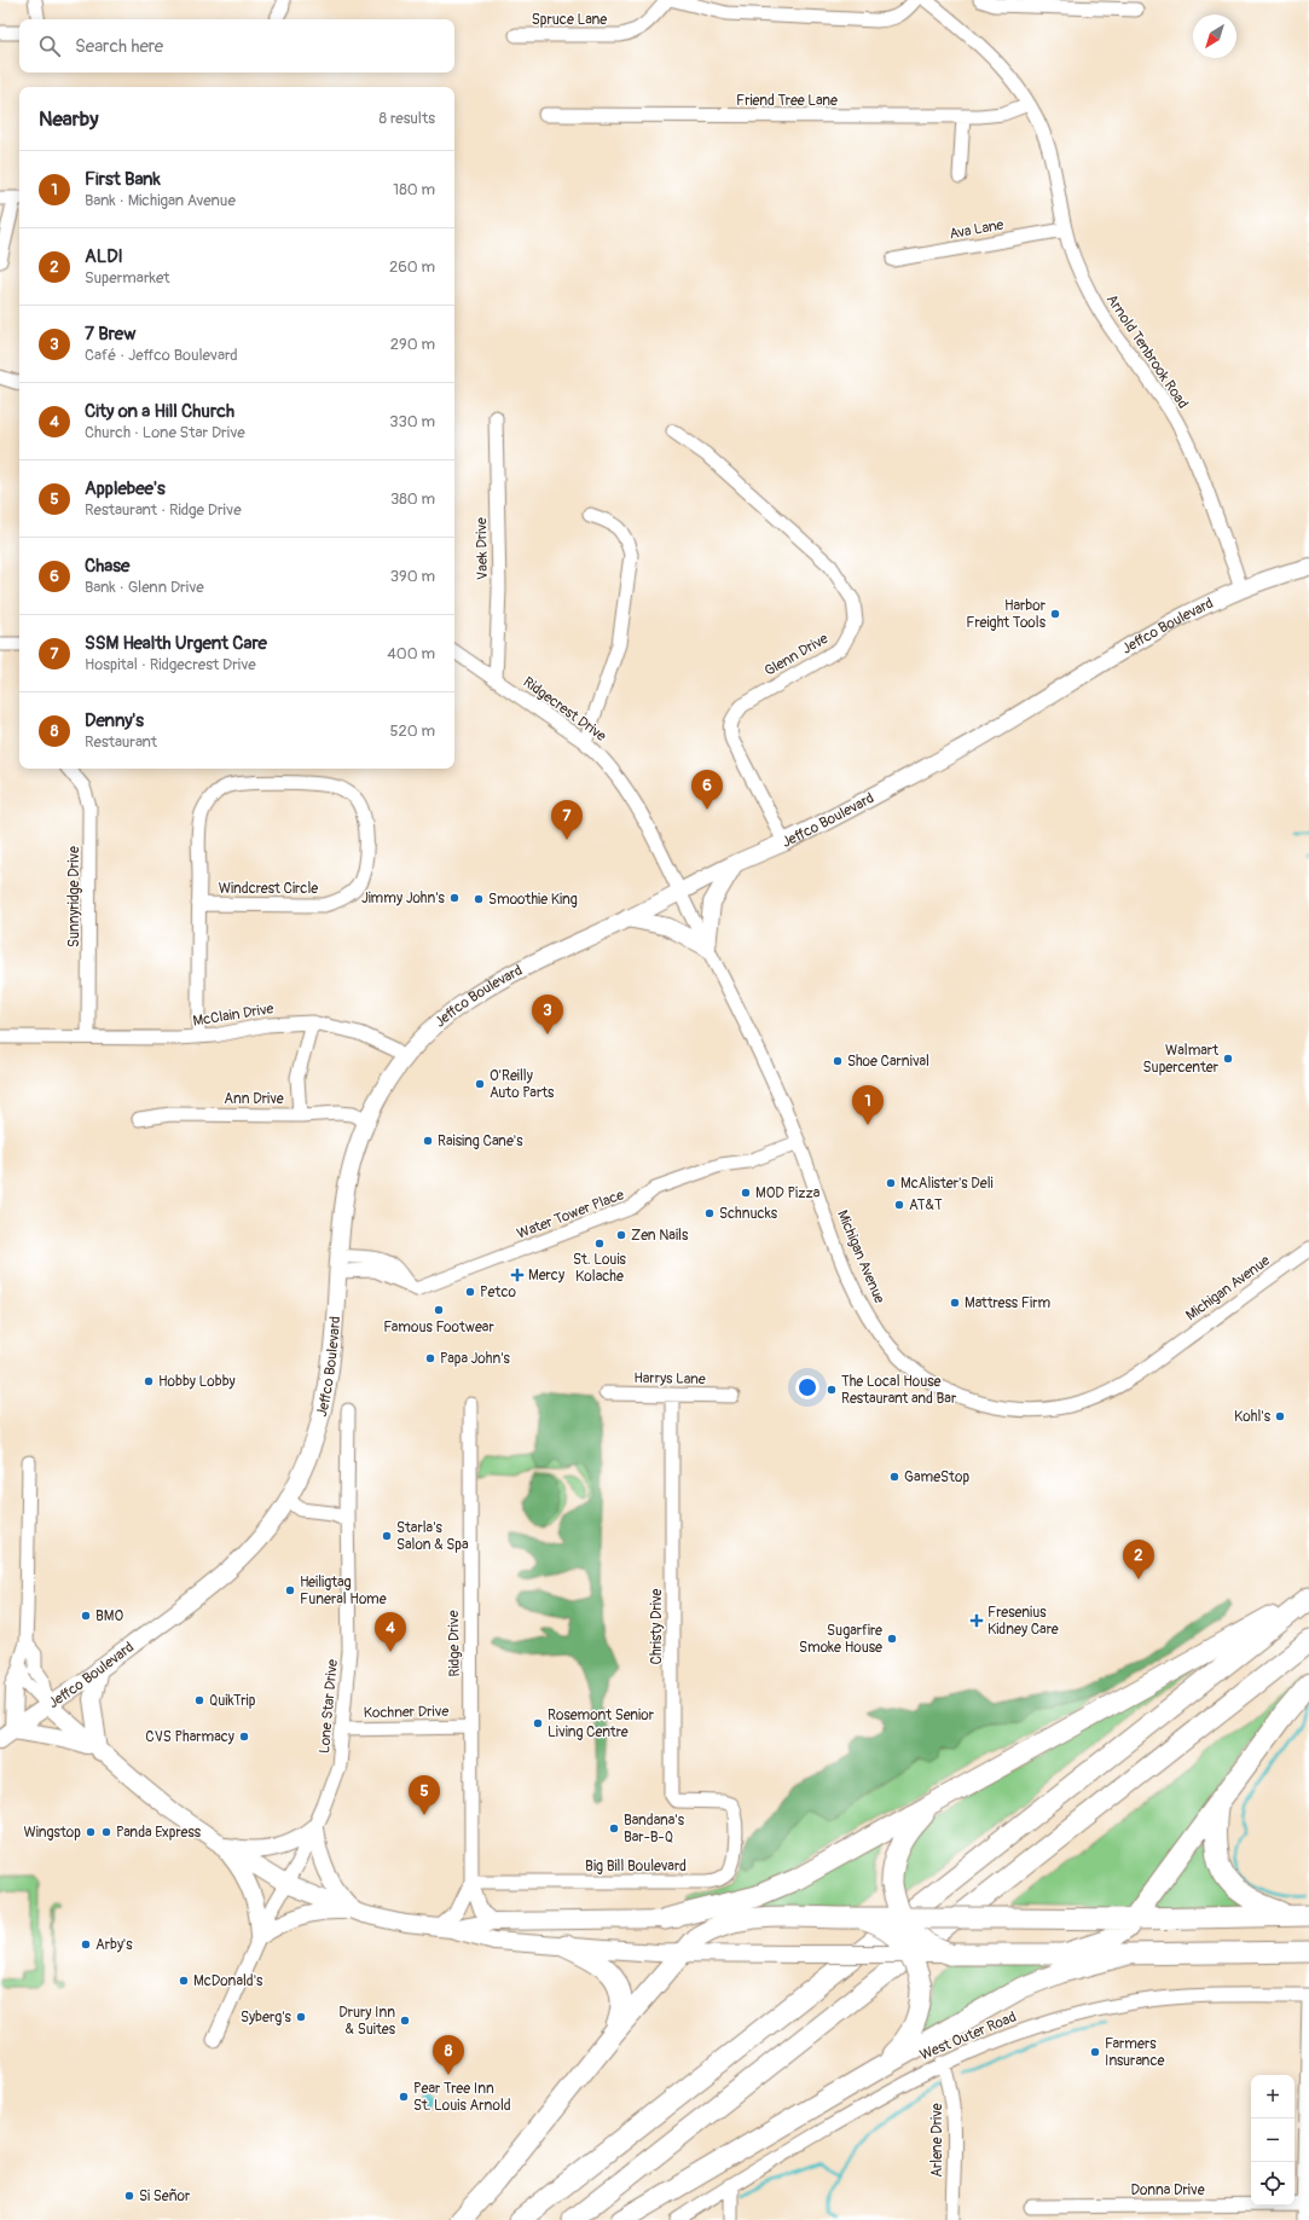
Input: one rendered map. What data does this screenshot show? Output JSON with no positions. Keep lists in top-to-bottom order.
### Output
{
  "streets": {
    "main road": ["Jeffco Boulevard"],
    "street": [
      "Spruce Lane",
      "Friend Tree Lane",
      "Ava Lane",
      "Arnold Tenbrook Road",
      "Vaek Drive",
      "Glenn Drive",
      "Ridgecrest Drive",
      "Windcrest Circle",
      "Sunnyridge Drive",
      "McClain Drive",
      "Ann Drive",
      "Water Tower Place",
      "Michigan Avenue",
      "Harrys Lane",
      "Christy Drive",
      "Ridge Drive",
      "Lone Star Drive",
      "Kochner Drive",
      "Big Bill Boulevard",
      "West Outer Road",
      "Arlene Drive",
      "Donna Drive"
    ]
  },
  "crossings": [
    ["Friend Tree Lane", "Arnold Tenbrook Road"],
    ["Ava Lane", "Arnold Tenbrook Road"],
    ["Arnold Tenbrook Road", "Jeffco Boulevard"],
    ["Vaek Drive", "Ridgecrest Drive"],
    ["Jeffco Boulevard", "Glenn Drive"],
    ["Jeffco Boulevard", "Ridgecrest Drive"],
    ["Jeffco Boulevard", "McClain Drive"],
    ["Jeffco Boulevard", "Ann Drive"],
    ["Jeffco Boulevard", "Water Tower Place"],
    ["Jeffco Boulevard", "Michigan Avenue"],
    ["Ridgecrest Drive", "Michigan Avenue"],
    ["Windcrest Circle", "McClain Drive"],
    ["Sunnyridge Drive", "McClain Drive"],
    ["Water Tower Place", "Michigan Avenue"],
    ["Harrys Lane", "Christy Drive"],
    ["Christy Drive", "Big Bill Boulevard"],
    ["Ridge Drive", "Kochner Drive"],
    ["Ridge Drive", "Big Bill Boulevard"],
    ["Lone Star Drive", "Kochner Drive"],
    ["West Outer Road", "Arlene Drive"]
  ],
  "places": {
    "other": [
      "Harbor Freight Tools",
      "Jimmy John's",
      "Smoothie King",
      "Walmart Supercenter",
      "Shoe Carnival",
      "O'Reilly Auto Parts",
      "Raising Cane's",
      "McAlister's Deli",
      "MOD Pizza",
      "AT&T",
      "Schnucks",
      "Zen Nails",
      "St. Louis Kolache",
      "Petco",
      "Mattress Firm",
      "Famous Footwear",
      "Papa John's",
      "Hobby Lobby",
      "The Local House Restaurant and Bar",
      "Kohl's",
      "GameStop",
      "Starla's Salon & Spa",
      "Heiligtag Funeral Home",
      "BMO",
      "Sugarfire Smoke House",
      "QuikTrip",
      "Rosemont Senior Living Centre",
      "CVS Pharmacy",
      "Bandana's Bar-B-Q",
      "Wingstop",
      "Panda Express",
      "Arby's",
      "McDonald's",
      "Syberg's",
      "Drury Inn & Suites",
      "Farmers Insurance",
      "Pear Tree Inn St. Louis Arnold",
      "Si Señor"
    ],
    "health": ["Mercy", "Fresenius Kidney Care"]
  },
  "north": "bottom left",
  "page": {
    "search": "Search here",
    "heading": ["Nearby", "8 results"],
    "list": [
      {
        "mark": "1",
        "name": "First Bank",
        "note": "Bank · Michigan Avenue",
        "value": "180 m"
      },
      {
        "mark": "2",
        "name": "ALDI",
        "note": "Supermarket",
        "value": "260 m"
      },
      {
        "mark": "3",
        "name": "7 Brew",
        "note": "Café · Jeffco Boulevard",
        "value": "290 m"
      },
      {
        "mark": "4",
        "name": "City on a Hill Church",
        "note": "Church · Lone Star Drive",
        "value": "330 m"
      },
      {
        "mark": "5",
        "name": "Applebee's",
        "note": "Restaurant · Ridge Drive",
        "value": "380 m"
      },
      {
        "mark": "6",
        "name": "Chase",
        "note": "Bank · Glenn Drive",
        "value": "390 m"
      },
      {
        "mark": "7",
        "name": "SSM Health Urgent Care",
        "note": "Hospital · Ridgecrest Drive",
        "value": "400 m"
      },
      {
        "mark": "8",
        "name": "Denny's",
        "note": "Restaurant",
        "value": "520 m"
      }
    ],
    "pins": [
      "6",
      "7",
      "3",
      "1",
      "2",
      "4",
      "5",
      "8"
    ],
    "map_buttons": ["+", "−"]
  }
}
